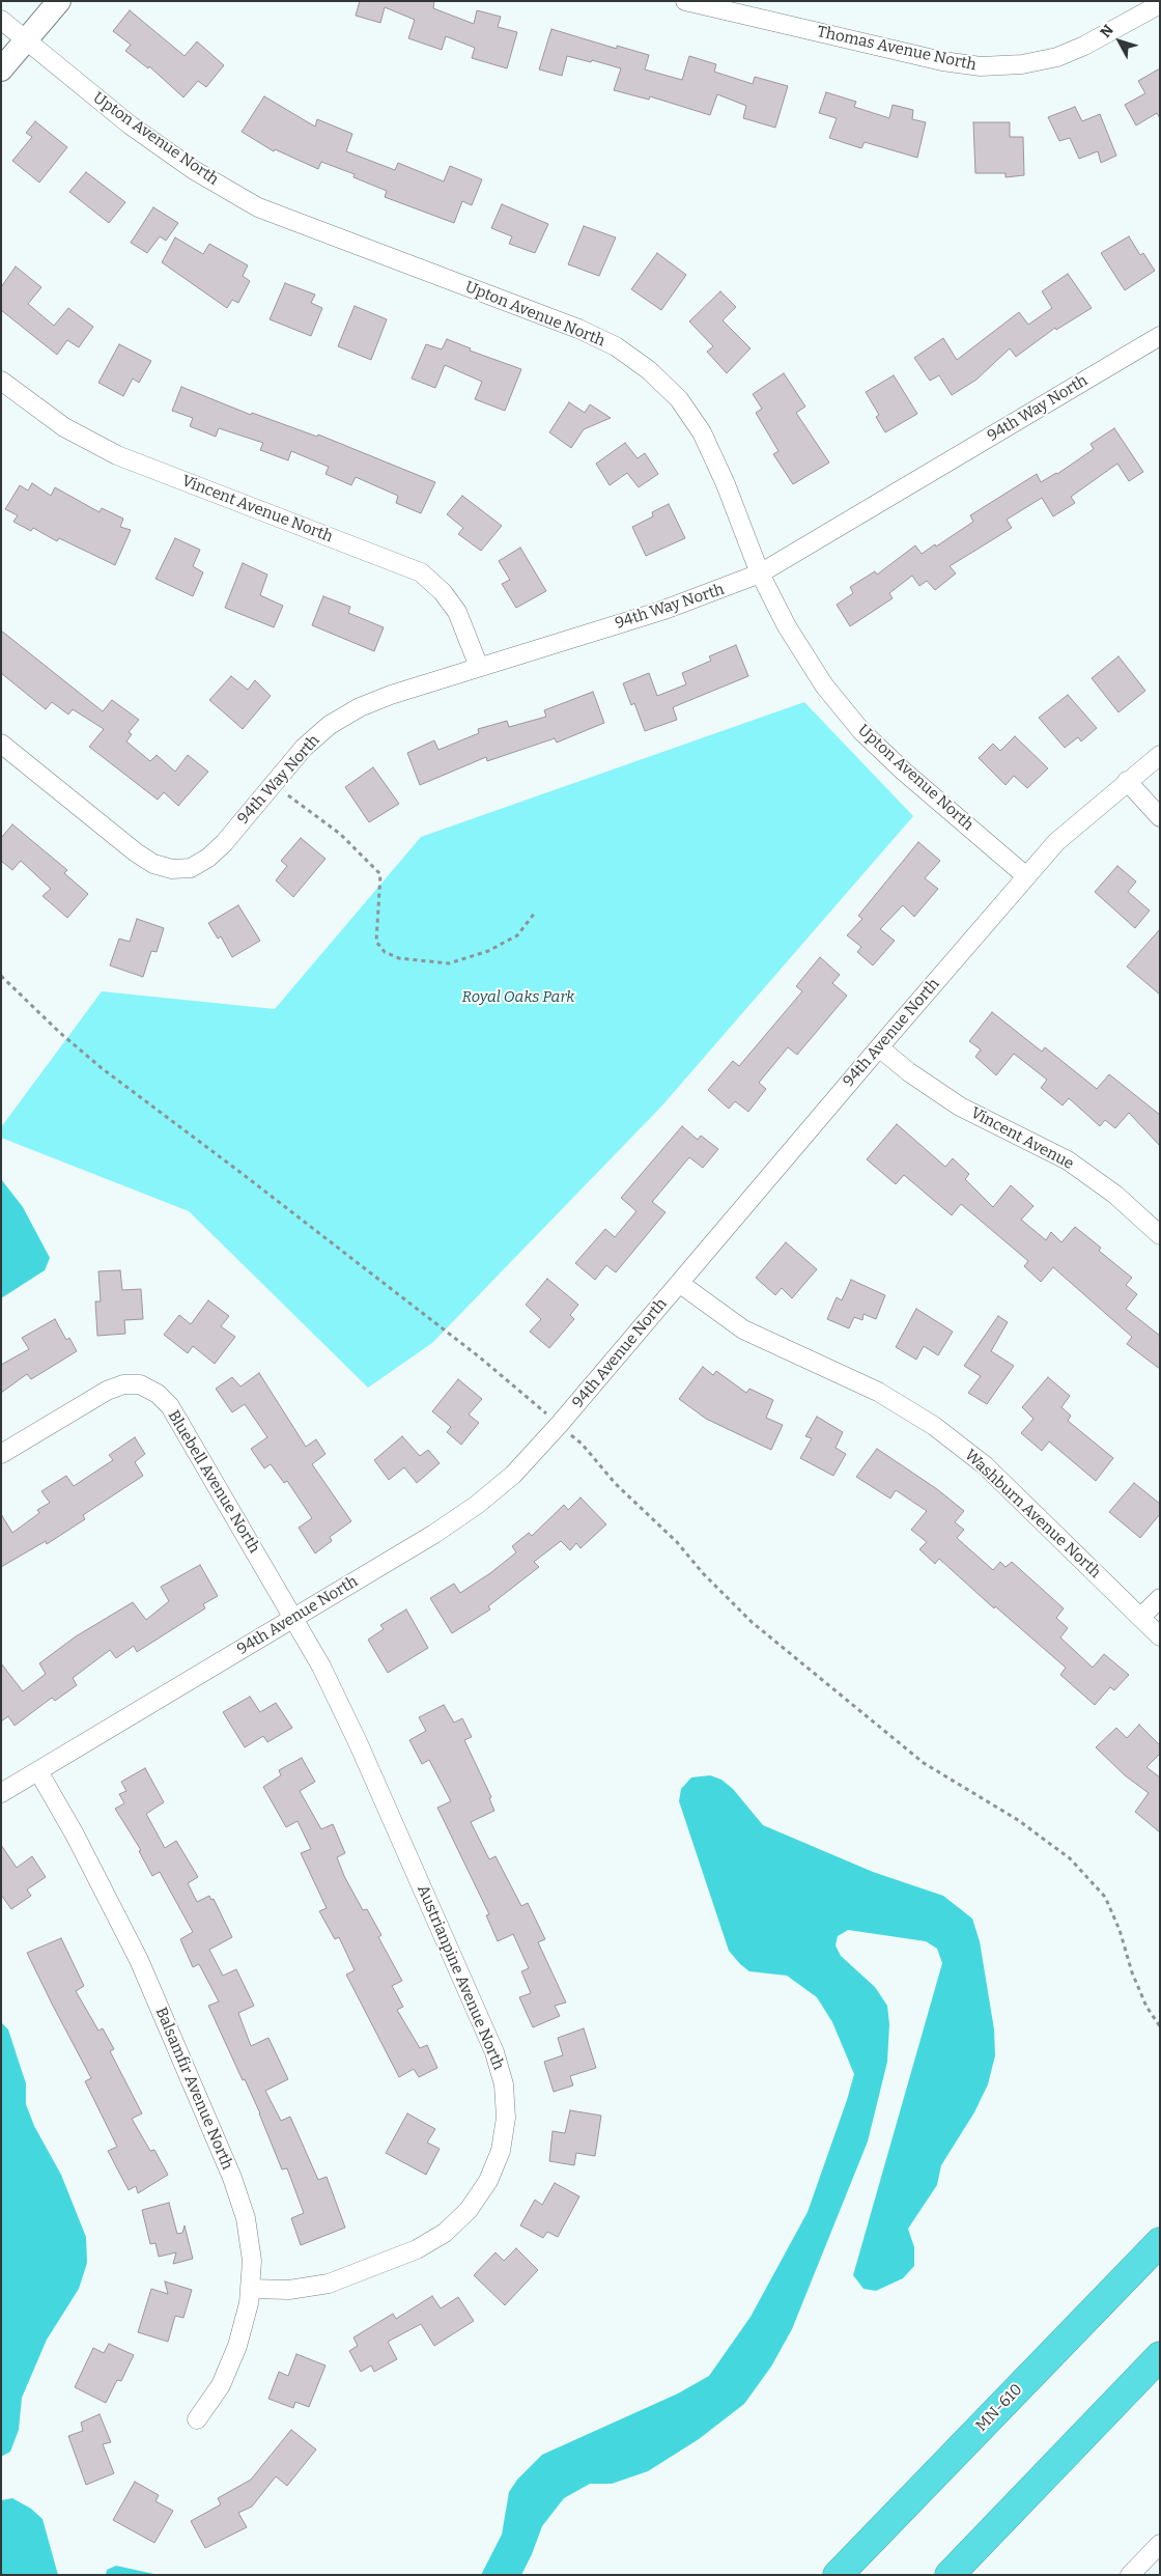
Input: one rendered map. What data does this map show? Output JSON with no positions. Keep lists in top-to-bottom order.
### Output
{
  "streets": {
    "highway": ["MN-610"],
    "street": [
      "Thomas Avenue North",
      "Upton Avenue North",
      "94th Way North",
      "Vincent Avenue North",
      "94th Avenue North",
      "Vincent Avenue",
      "Bluebell Avenue North",
      "Washburn Avenue North",
      "Austrianpine Avenue North",
      "Balsamfir Avenue North"
    ]
  },
  "crossings": [
    ["Upton Avenue North", "94th Way North"],
    ["Upton Avenue North", "94th Avenue North"],
    ["94th Way North", "Vincent Avenue North"],
    ["94th Avenue North", "Vincent Avenue"],
    ["94th Avenue North", "Bluebell Avenue North"],
    ["94th Avenue North", "Washburn Avenue North"],
    ["94th Avenue North", "Austrianpine Avenue North"],
    ["94th Avenue North", "Balsamfir Avenue North"],
    ["Bluebell Avenue North", "Austrianpine Avenue North"],
    ["Austrianpine Avenue North", "Balsamfir Avenue North"]
  ],
  "parks": ["Royal Oaks Park"],
  "north": "top left"
}
